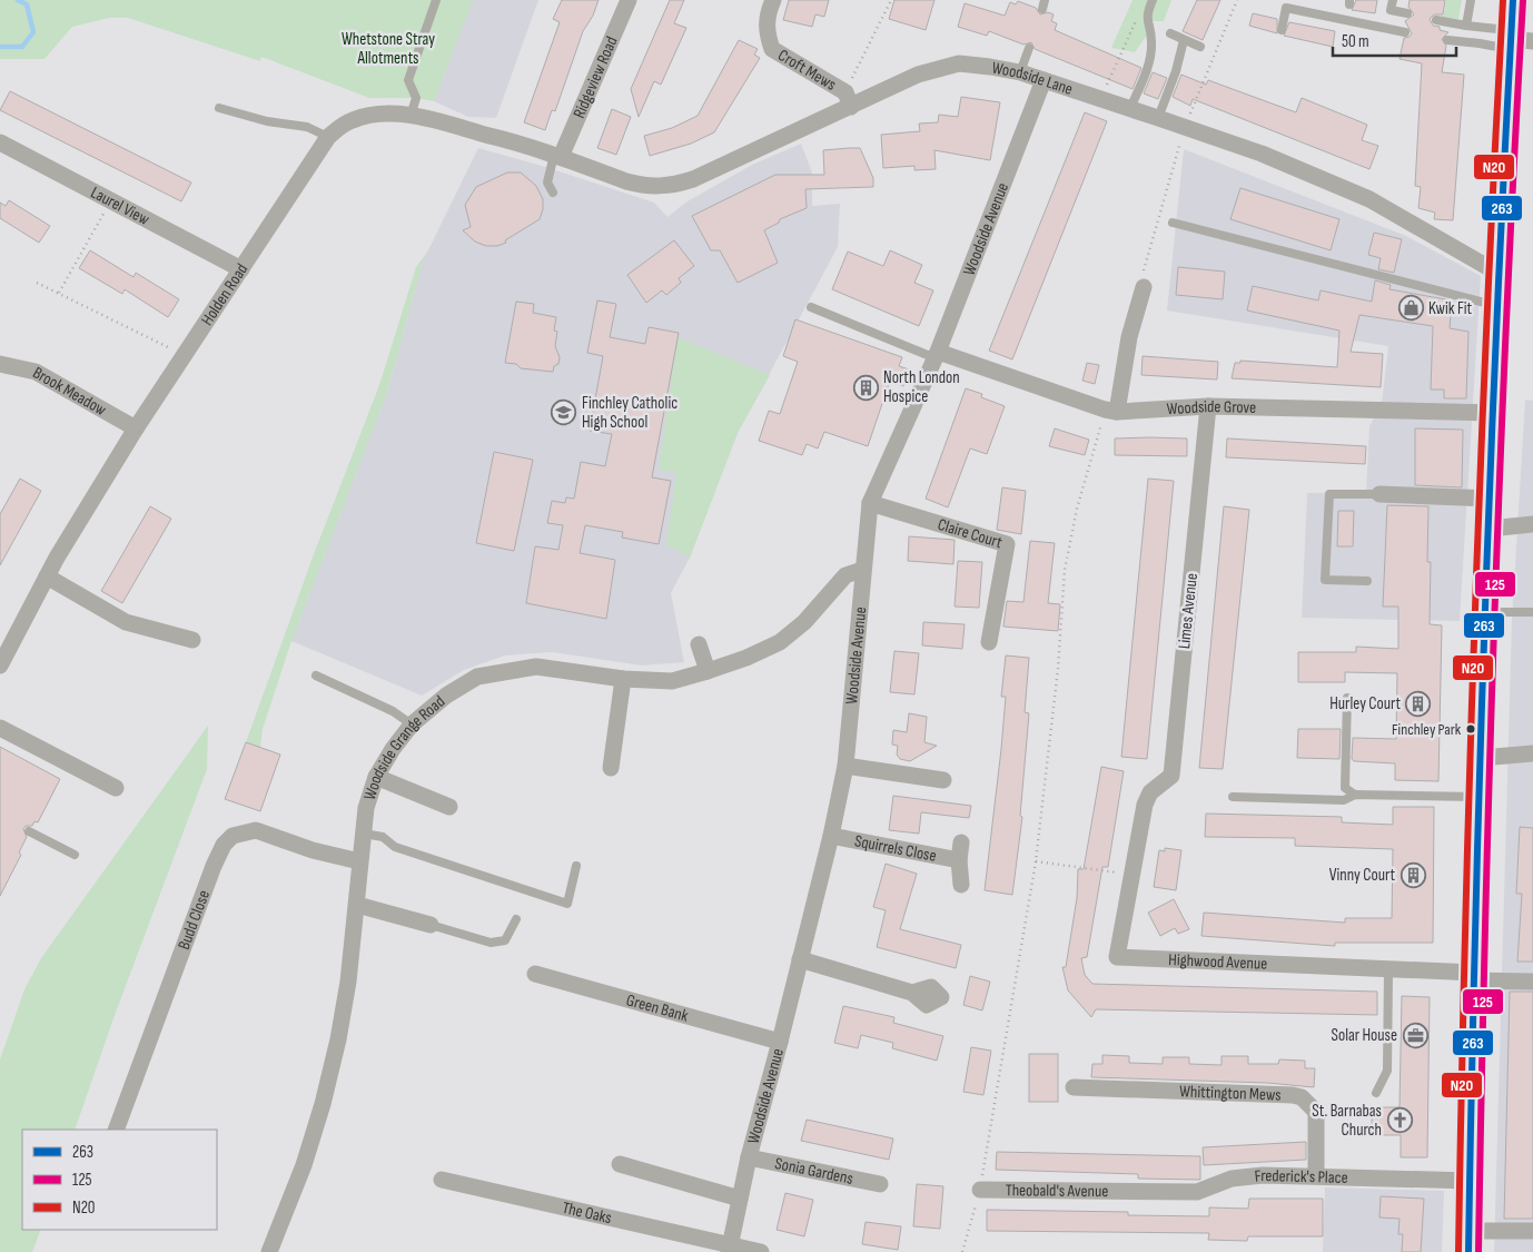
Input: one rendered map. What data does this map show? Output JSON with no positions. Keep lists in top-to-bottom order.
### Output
{
  "streets": {
    "street": [
      "Croft Mews",
      "Ridgeview Road",
      "Woodside Lane",
      "Laurel View",
      "Woodside Avenue",
      "Holden Road",
      "Brook Meadow",
      "Woodside Grove",
      "Claire Court",
      "Limes Avenue",
      "Woodside Grange Road",
      "Squirrels Close",
      "Budd Close",
      "Highwood Avenue",
      "Green Bank",
      "Whittington Mews",
      "Sonia Gardens",
      "Frederick's Place",
      "Theobald's Avenue",
      "The Oaks"
    ]
  },
  "crossings": [
    ["Croft Mews", "Woodside Lane"],
    ["Ridgeview Road", "Woodside Lane"],
    ["Ridgeview Road", "Holden Road"],
    ["Woodside Lane", "Woodside Avenue"],
    ["Woodside Lane", "Holden Road"],
    ["Laurel View", "Holden Road"],
    ["Woodside Avenue", "Woodside Grove"],
    ["Woodside Avenue", "Claire Court"],
    ["Woodside Avenue", "Woodside Grange Road"],
    ["Woodside Avenue", "Squirrels Close"],
    ["Woodside Avenue", "Green Bank"],
    ["Woodside Avenue", "Sonia Gardens"],
    ["Woodside Avenue", "The Oaks"],
    ["Holden Road", "Brook Meadow"],
    ["Woodside Grove", "Limes Avenue"],
    ["Limes Avenue", "Highwood Avenue"],
    ["Woodside Grange Road", "Budd Close"],
    ["Whittington Mews", "Frederick's Place"],
    ["Frederick's Place", "Theobald's Avenue"]
  ],
  "parks": ["Whetstone Stray Allotments"],
  "places": {
    "shop": ["Kwik Fit"],
    "building": ["North London Hospice", "Hurley Court", "Vinny Court"],
    "school or university": ["Finchley Catholic High School"],
    "other": ["Finchley Park"],
    "office": ["Solar House"],
    "church": ["St. Barnabas Church"]
  },
  "lines": ["transit line 263", "transit line 125", "transit line N20"],
  "legend": ["263", "125", "N20"],
  "scale_bar": "50 m"
}
